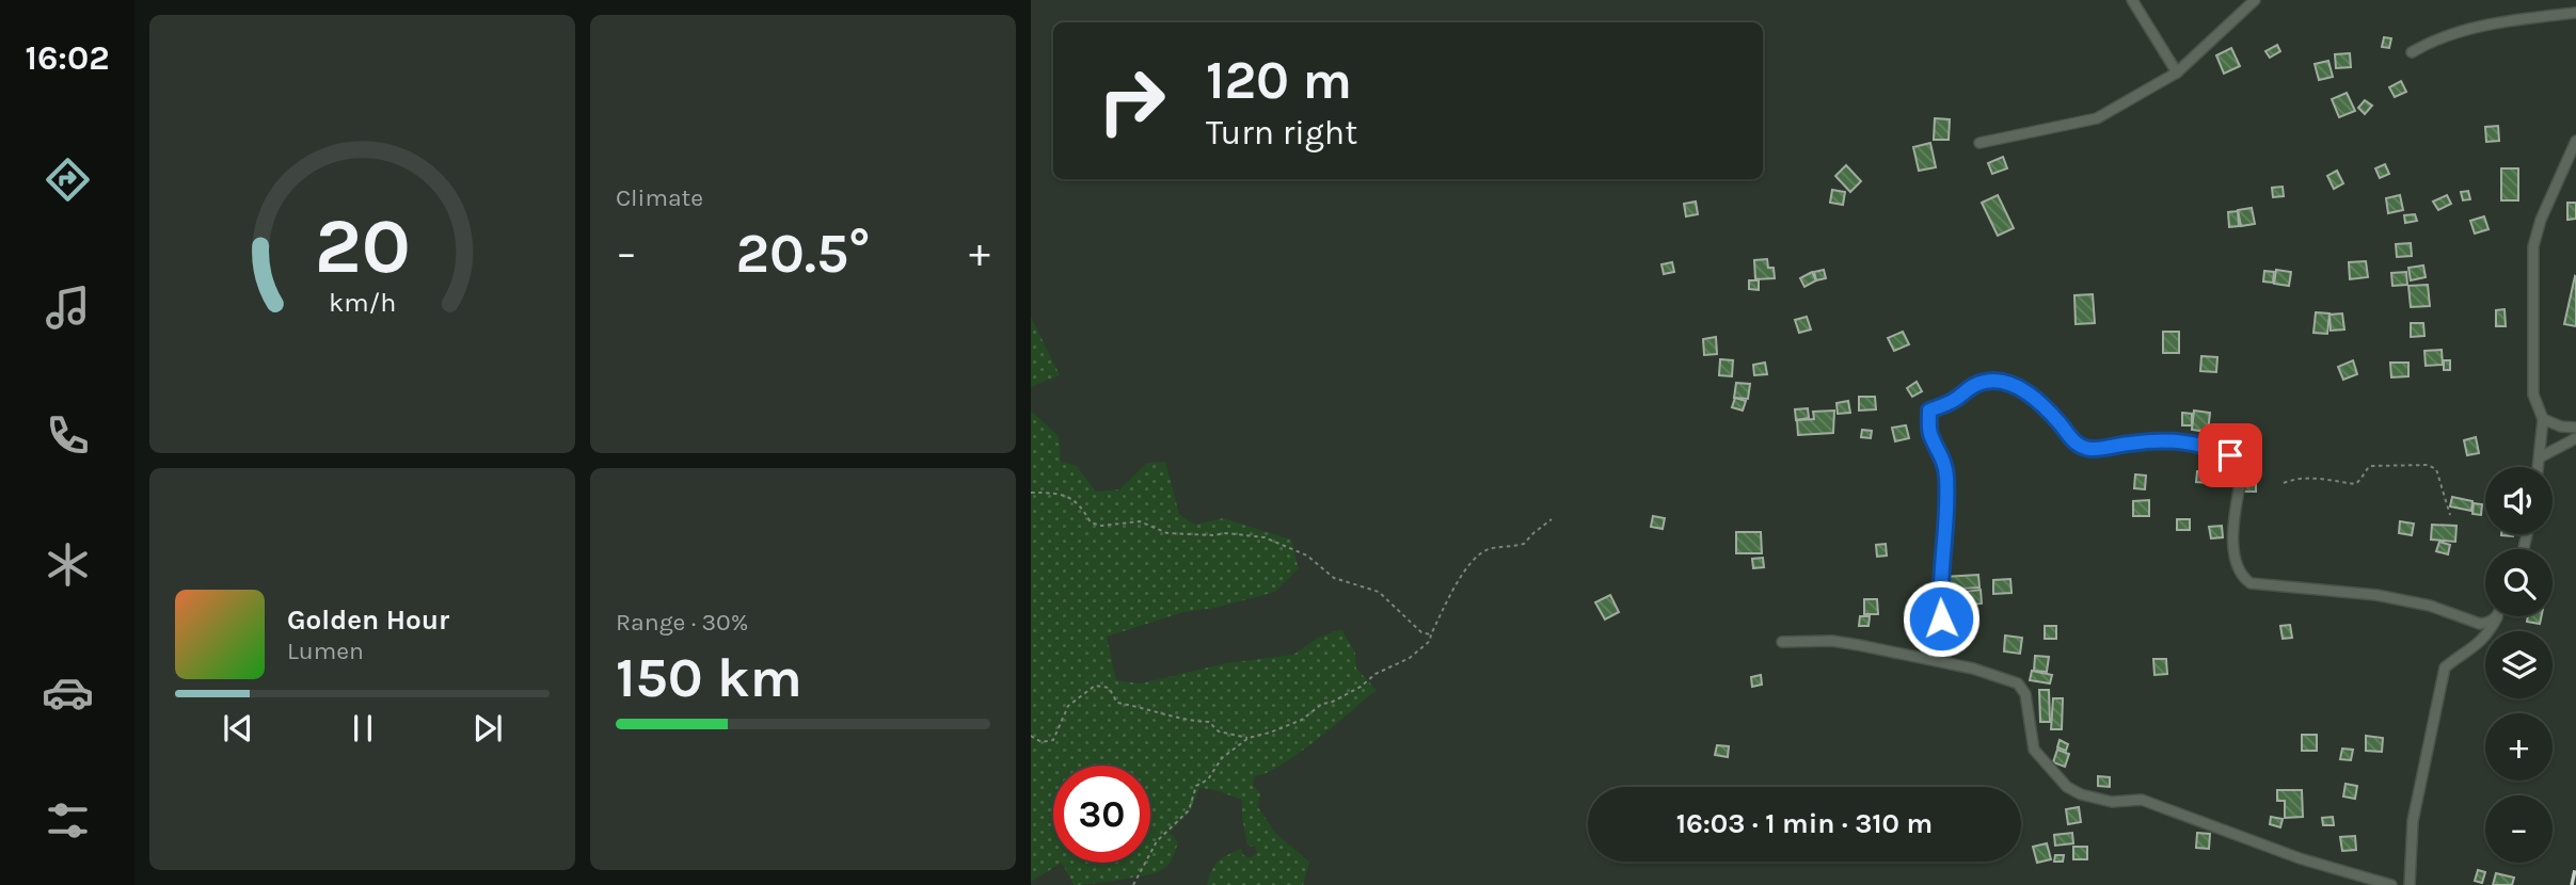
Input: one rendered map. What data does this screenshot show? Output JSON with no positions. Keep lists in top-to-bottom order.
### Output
{
  "page": {
    "tabs": "16:02",
    "tile": [
      "Climate",
      ["Range · 30%", "150 km"]
    ],
    "turn": ["120 m", "Turn right"],
    "heat": ["−", "20.5°", "+"],
    "map_buttons": ["+", "−"],
    "song": ["Golden Hour", "Lumen"],
    "limit": "30",
    "trip": "16:03 · 1 min · 310 m",
    "gauge": ["20", "km/h"]
  }
}
